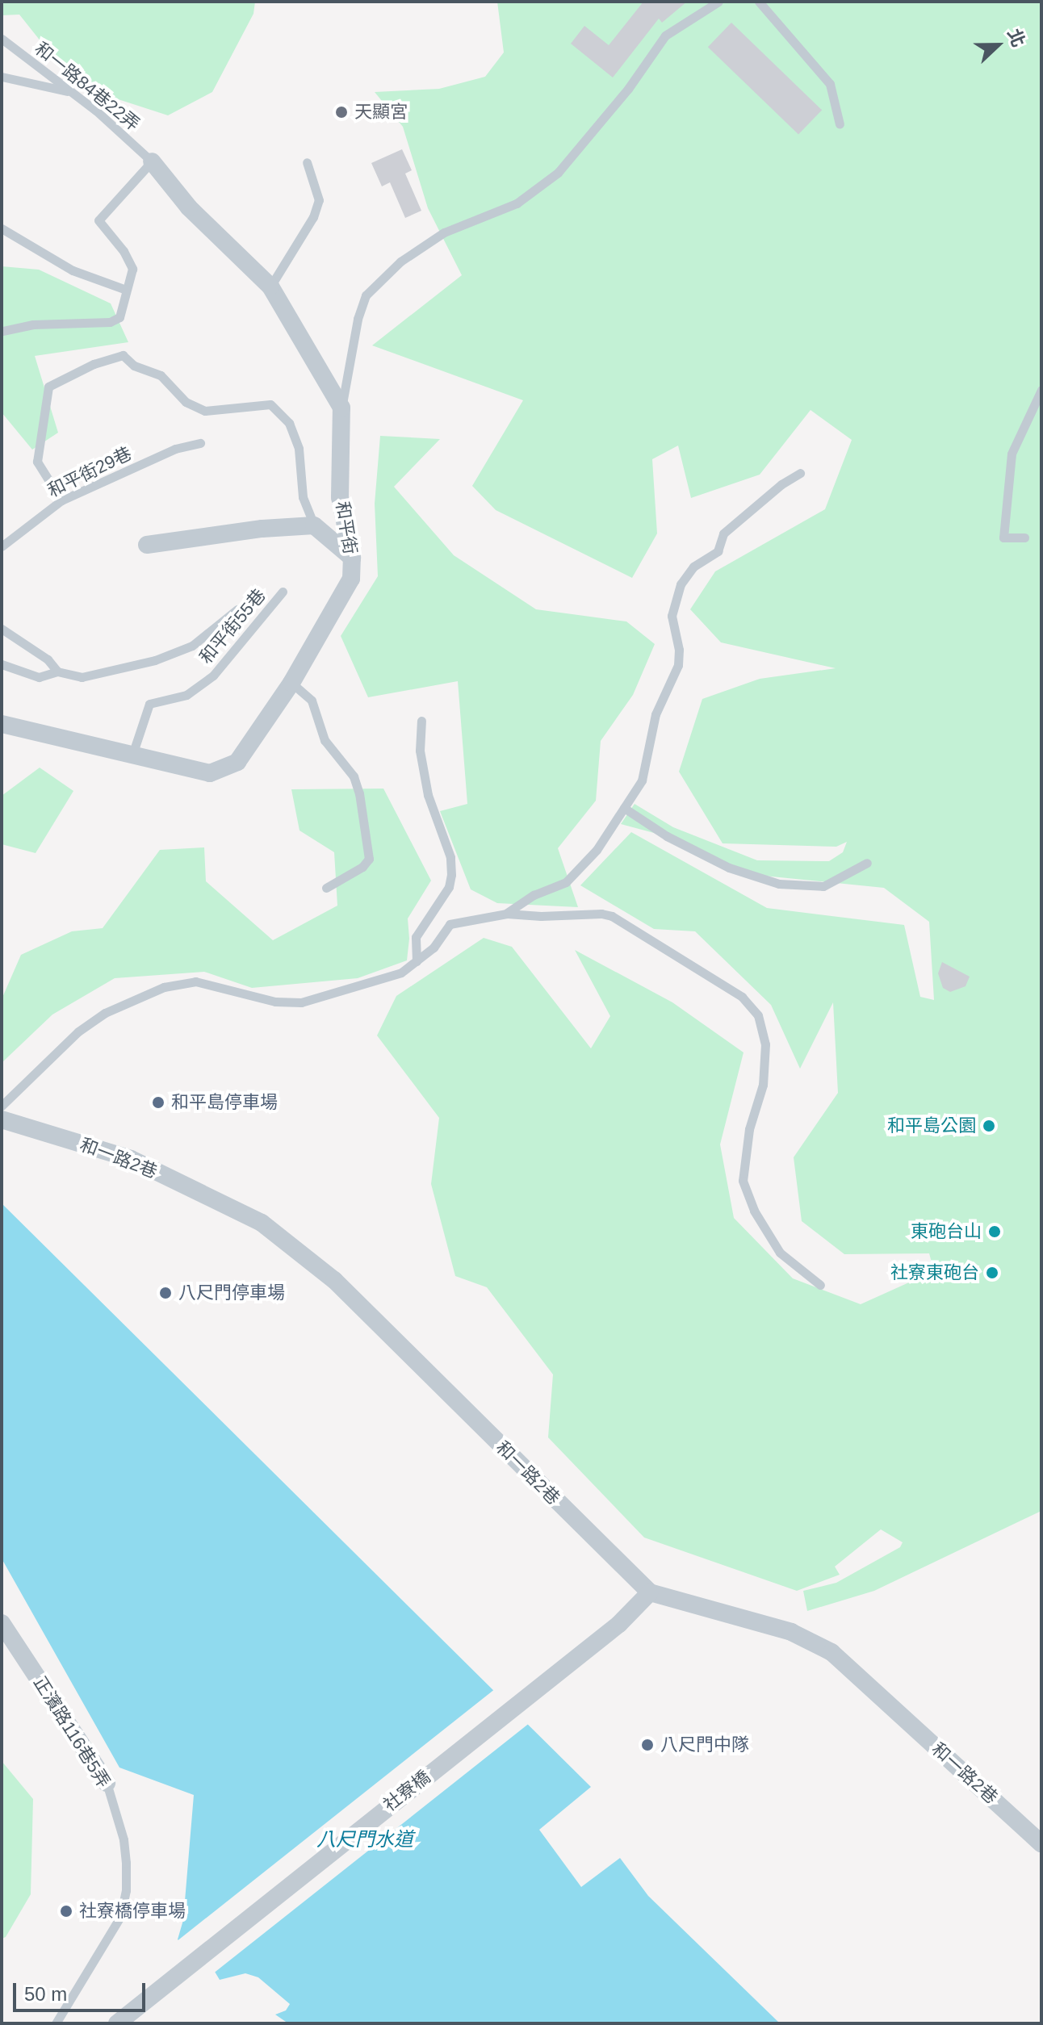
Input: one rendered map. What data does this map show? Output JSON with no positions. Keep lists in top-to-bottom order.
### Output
{
  "streets": {
    "street": [
      "和平街",
      "和一路2巷",
      "正濱路116巷5弄",
      "社寮橋"
    ],
    "lane": ["和一路84巷22弄", "和平街29巷", "和平街55巷"]
  },
  "crossings": [
    ["和平街", "和平街55巷"],
    ["和一路2巷", "社寮橋"]
  ],
  "water": ["八尺門水道"],
  "places": [
    "天顯宮",
    "和平島停車場",
    "和平島公園",
    "東砲台山",
    "社寮東砲台",
    "八尺門停車場",
    "八尺門中隊",
    "社寮橋停車場"
  ],
  "scale_bar": "50 m",
  "north": "right"
}
